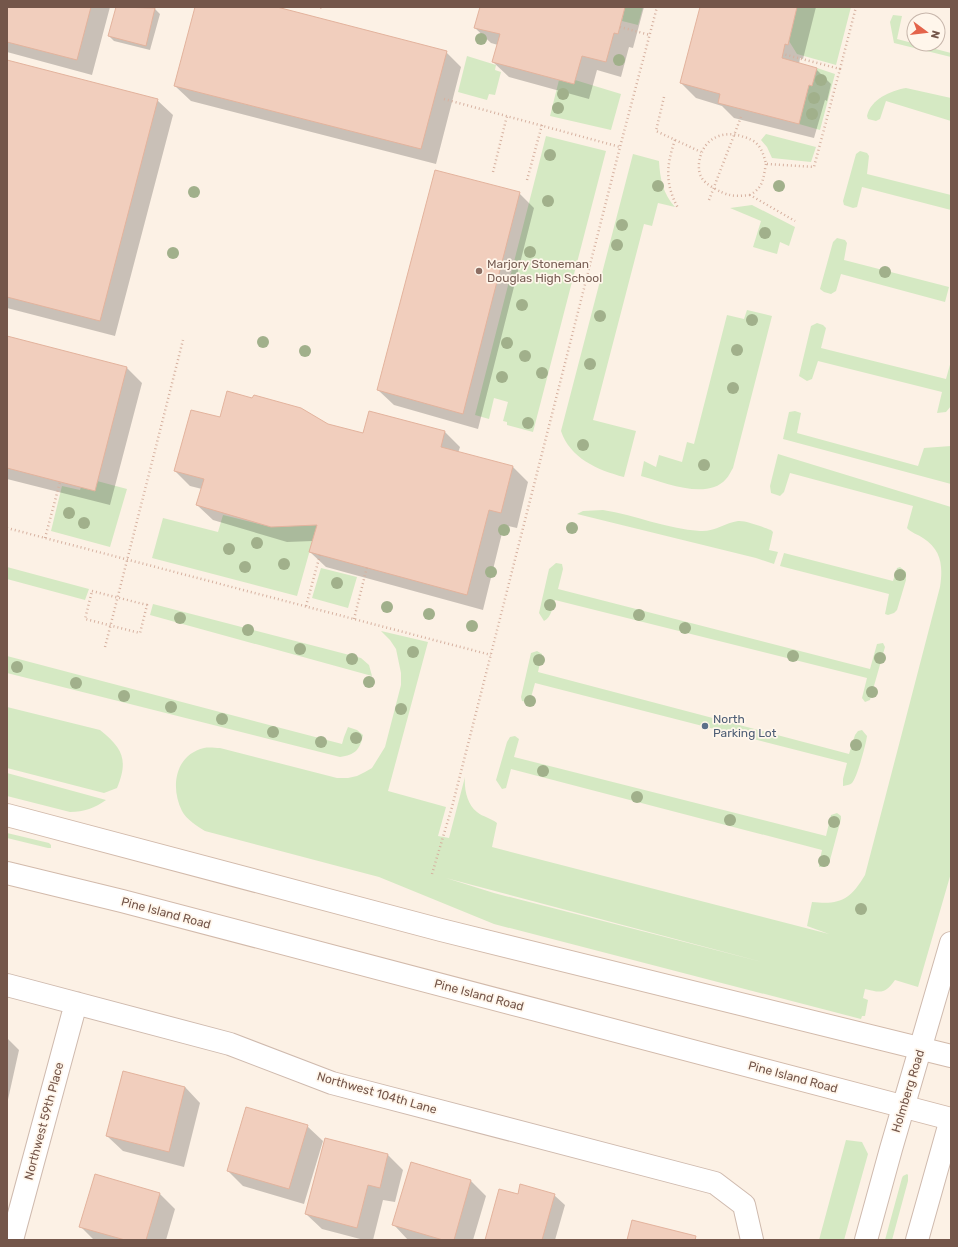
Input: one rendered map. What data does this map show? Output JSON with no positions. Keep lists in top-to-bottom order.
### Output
{
  "streets": {
    "main road": [
      "Pine Island Road",
      "Holmberg Road",
      "Northwest 104th Lane",
      "Northwest 59th Place"
    ]
  },
  "crossings": [
    ["Pine Island Road", "Holmberg Road"],
    ["Northwest 104th Lane", "Northwest 59th Place"]
  ],
  "places": ["Marjory Stoneman Douglas High School", "North Parking Lot"],
  "north": "right"
}
